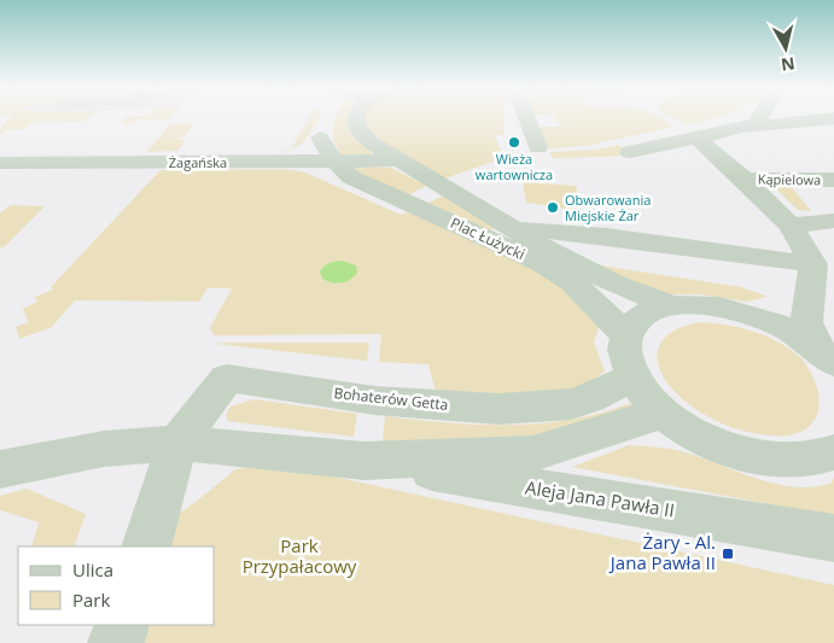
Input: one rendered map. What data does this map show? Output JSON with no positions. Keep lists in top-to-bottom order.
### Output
{
  "streets": {
    "street": [
      "Żagańska",
      "Kąpielowa",
      "Plac Łużycki",
      "Bohaterów Getta",
      "Aleja Jana Pawła II"
    ]
  },
  "crossings": [
    ["Żagańska", "Plac Łużycki"]
  ],
  "parks": ["Park Przypałacowy"],
  "places": {
    "other": ["Wieża wartownicza", "Obwarowania Miejskie Żar"],
    "transit": ["Żary - Al. Jana Pawła II"]
  },
  "legend": ["Ulica", "Park"],
  "north": "bottom"
}
